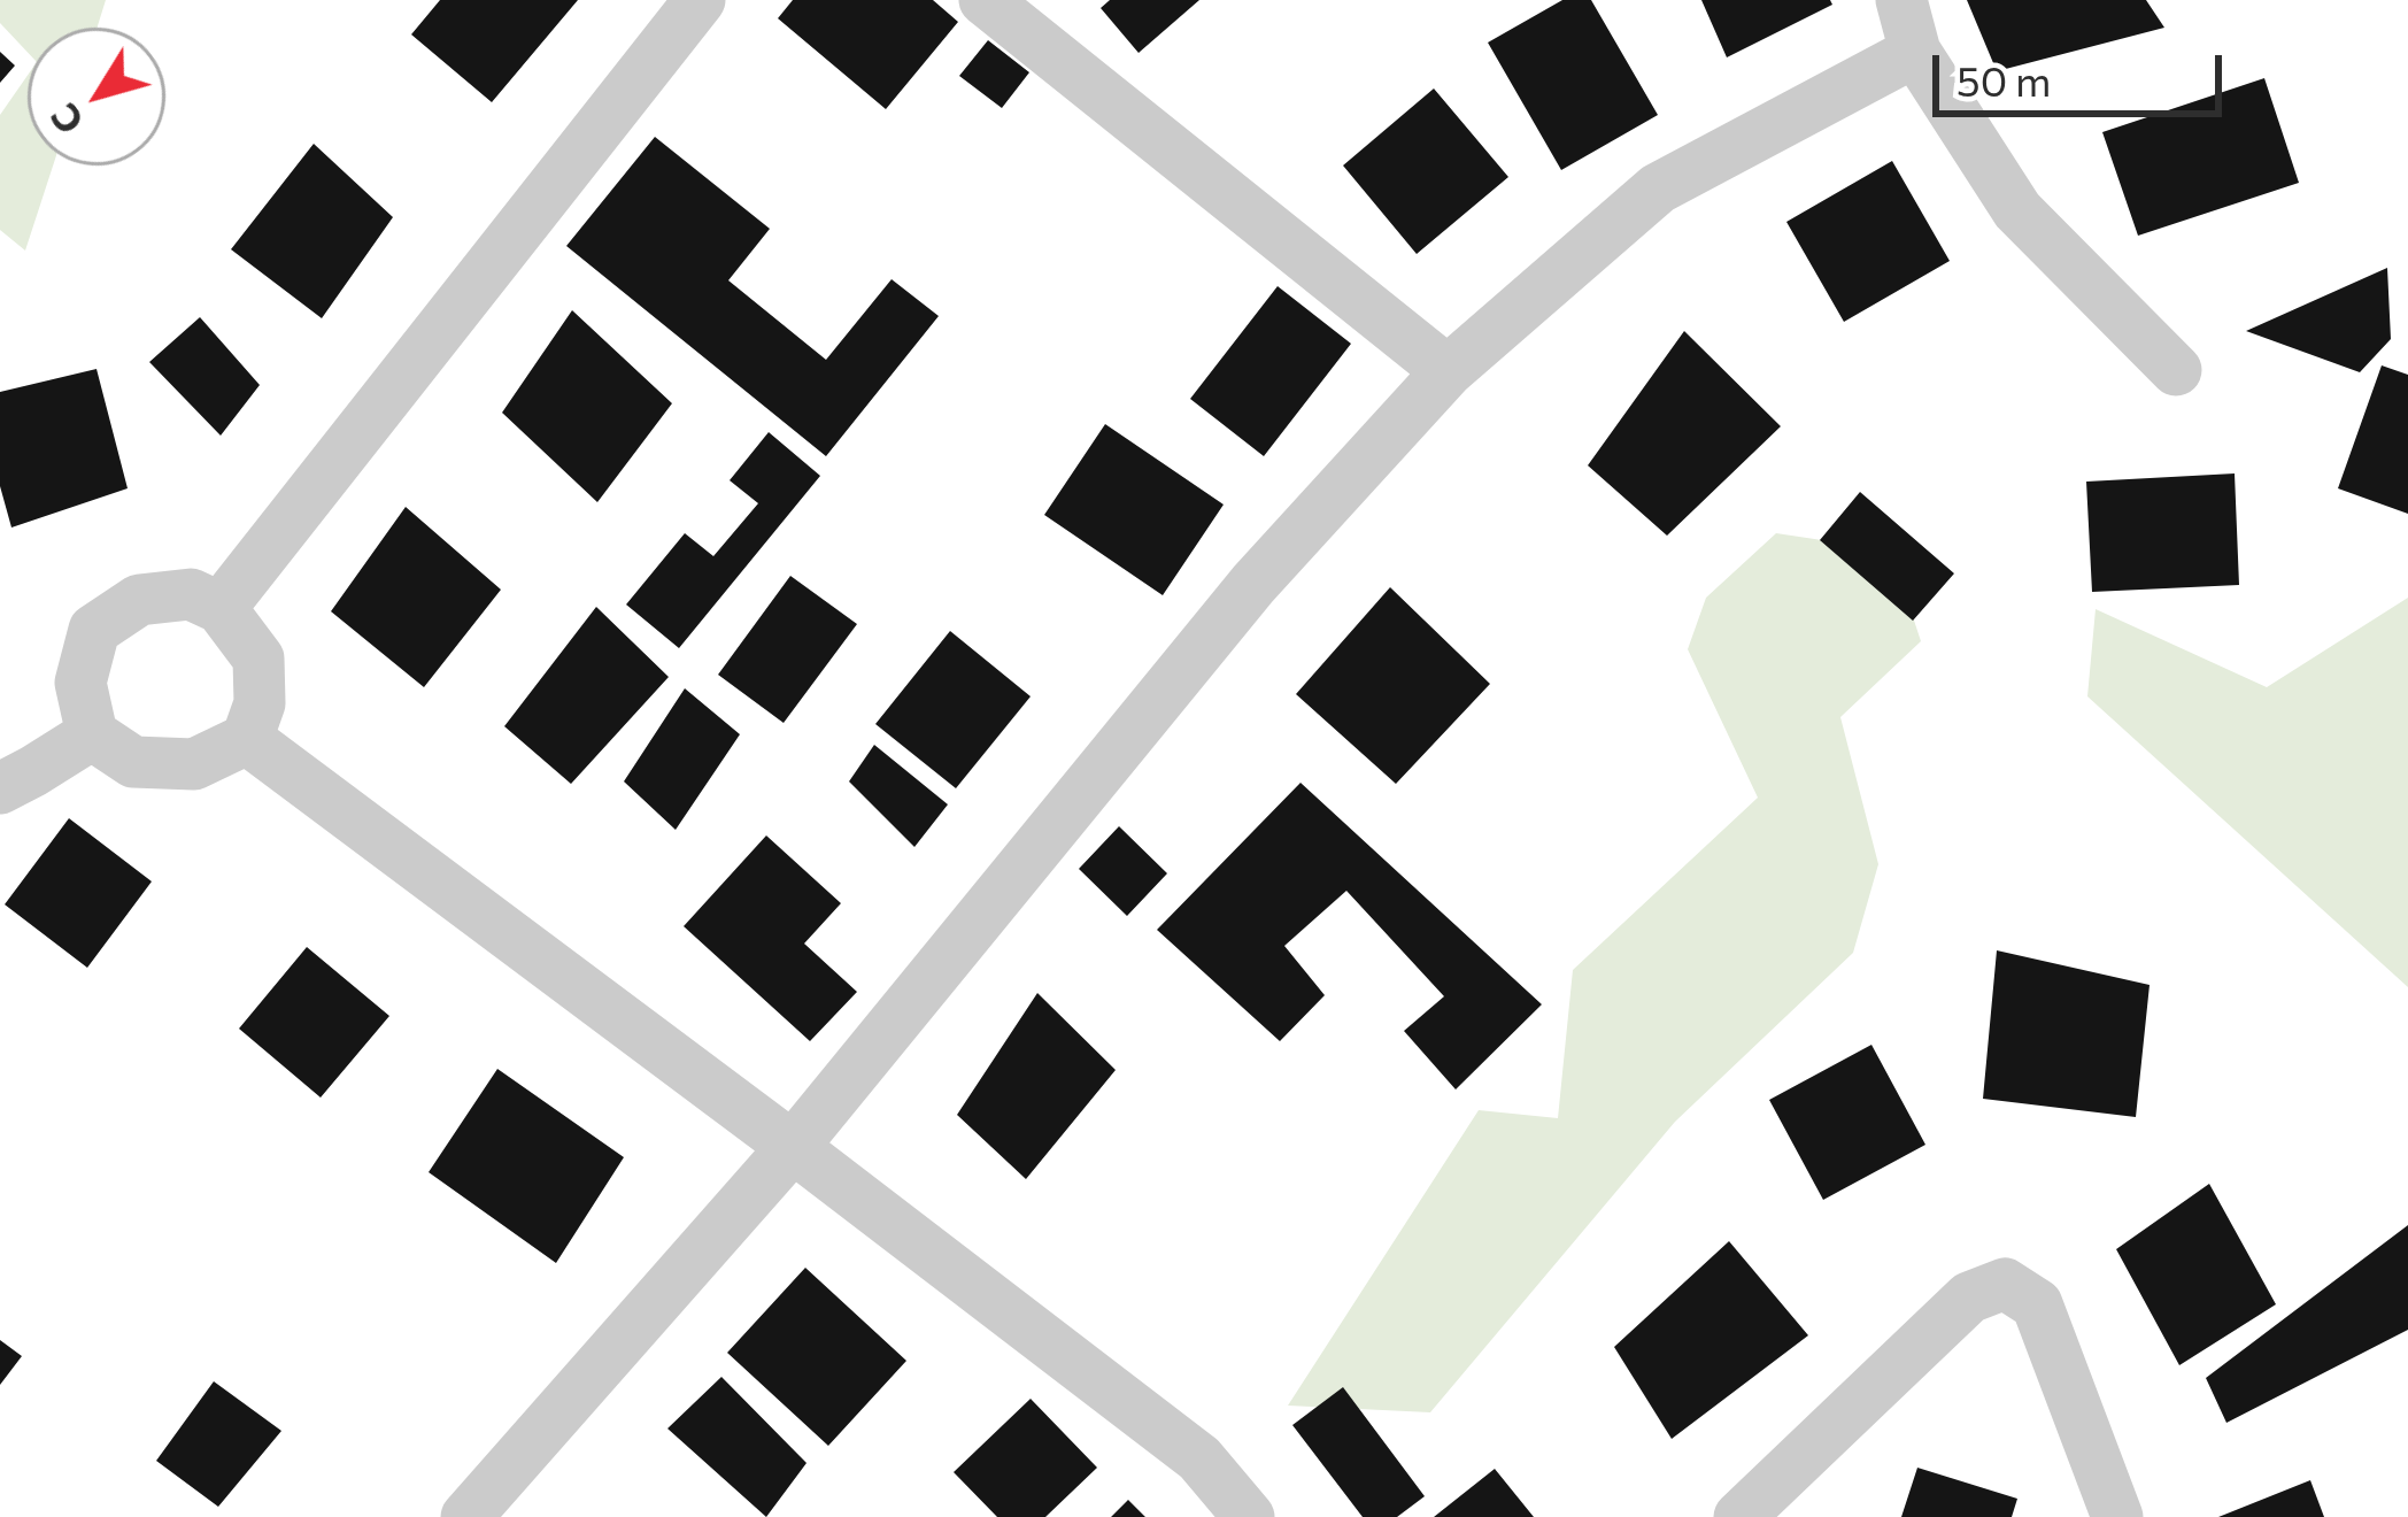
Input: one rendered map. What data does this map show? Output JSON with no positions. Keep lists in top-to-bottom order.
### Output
{
  "scale_bar": "50 m",
  "north": "bottom left"
}
